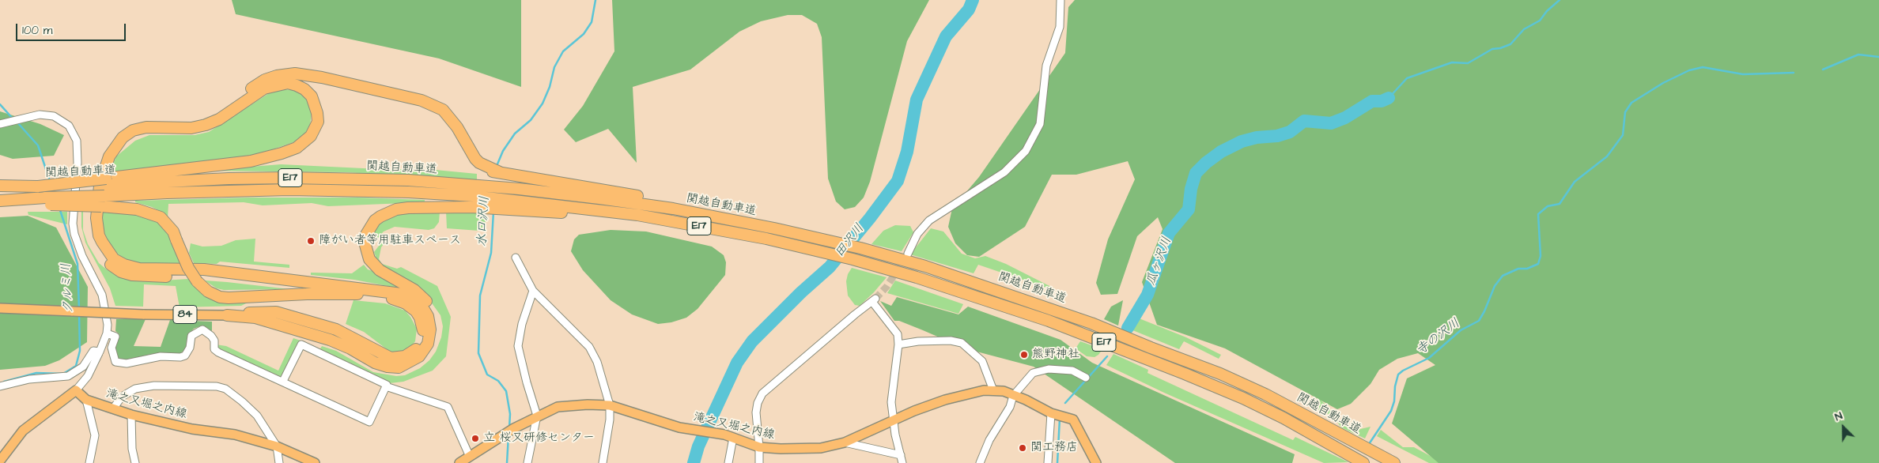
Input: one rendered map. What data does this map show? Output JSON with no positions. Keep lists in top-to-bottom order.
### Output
{
  "streets": {
    "highway": ["関越自動車道", "E17"],
    "main road": ["84", "滝之又堀之内線"]
  },
  "water": [
    "水口沢川",
    "田沢川",
    "瓜ヶ沢川",
    "クルミ川",
    "寺の沢川"
  ],
  "places": [
    "障がい者等用駐車スペース",
    "熊野神社",
    "立 桜又研修センター",
    "関工務店"
  ],
  "scale_bar": "100 m",
  "north": "top left"
}
